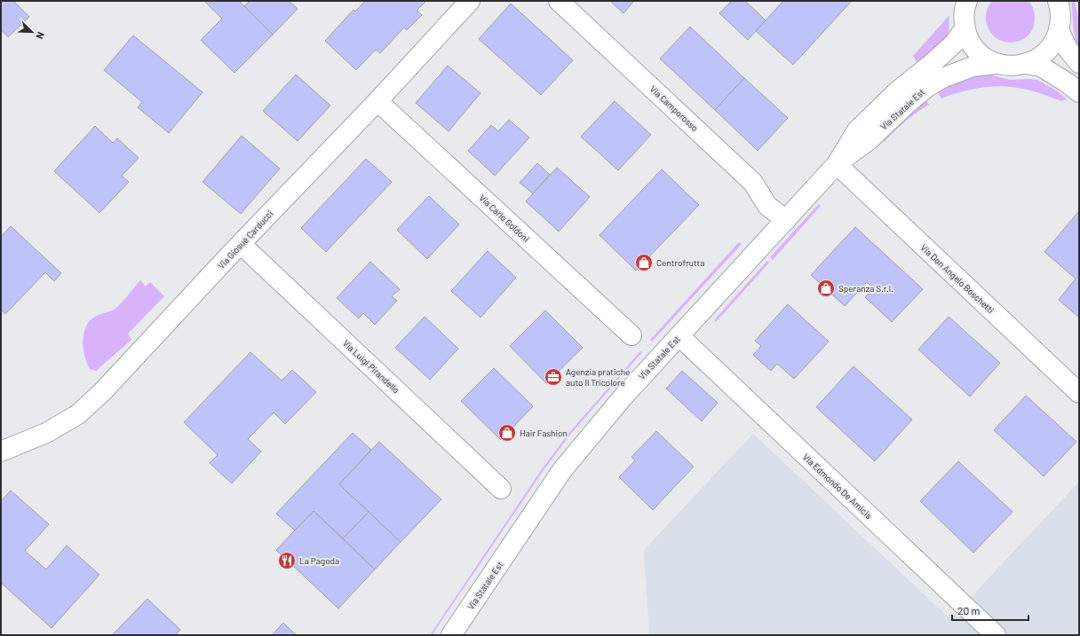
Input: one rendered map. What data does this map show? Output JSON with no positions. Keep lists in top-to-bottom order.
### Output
{
  "streets": {
    "street": [
      "Via Camporosso",
      "Via Statale Est",
      "Via Carlo Goldoni",
      "Via Giosuè Carducci",
      "Via Don Angelo Boschetti",
      "Via Luigi Pirandello",
      "Via Edmondo De Amicis"
    ]
  },
  "crossings": [
    ["Via Camporosso", "Via Statale Est"],
    ["Via Statale Est", "Via Don Angelo Boschetti"],
    ["Via Statale Est", "Via Edmondo De Amicis"],
    ["Via Carlo Goldoni", "Via Giosuè Carducci"],
    ["Via Giosuè Carducci", "Via Luigi Pirandello"]
  ],
  "places": {
    "shop": ["Centrofrutta", "Speranza S.r.l.", "Hair Fashion"],
    "office": ["Agenzia pratiche auto Il Tricolore"],
    "restaurant": ["La Pagoda"]
  },
  "scale_bar": "20 m",
  "north": "bottom right"
}
